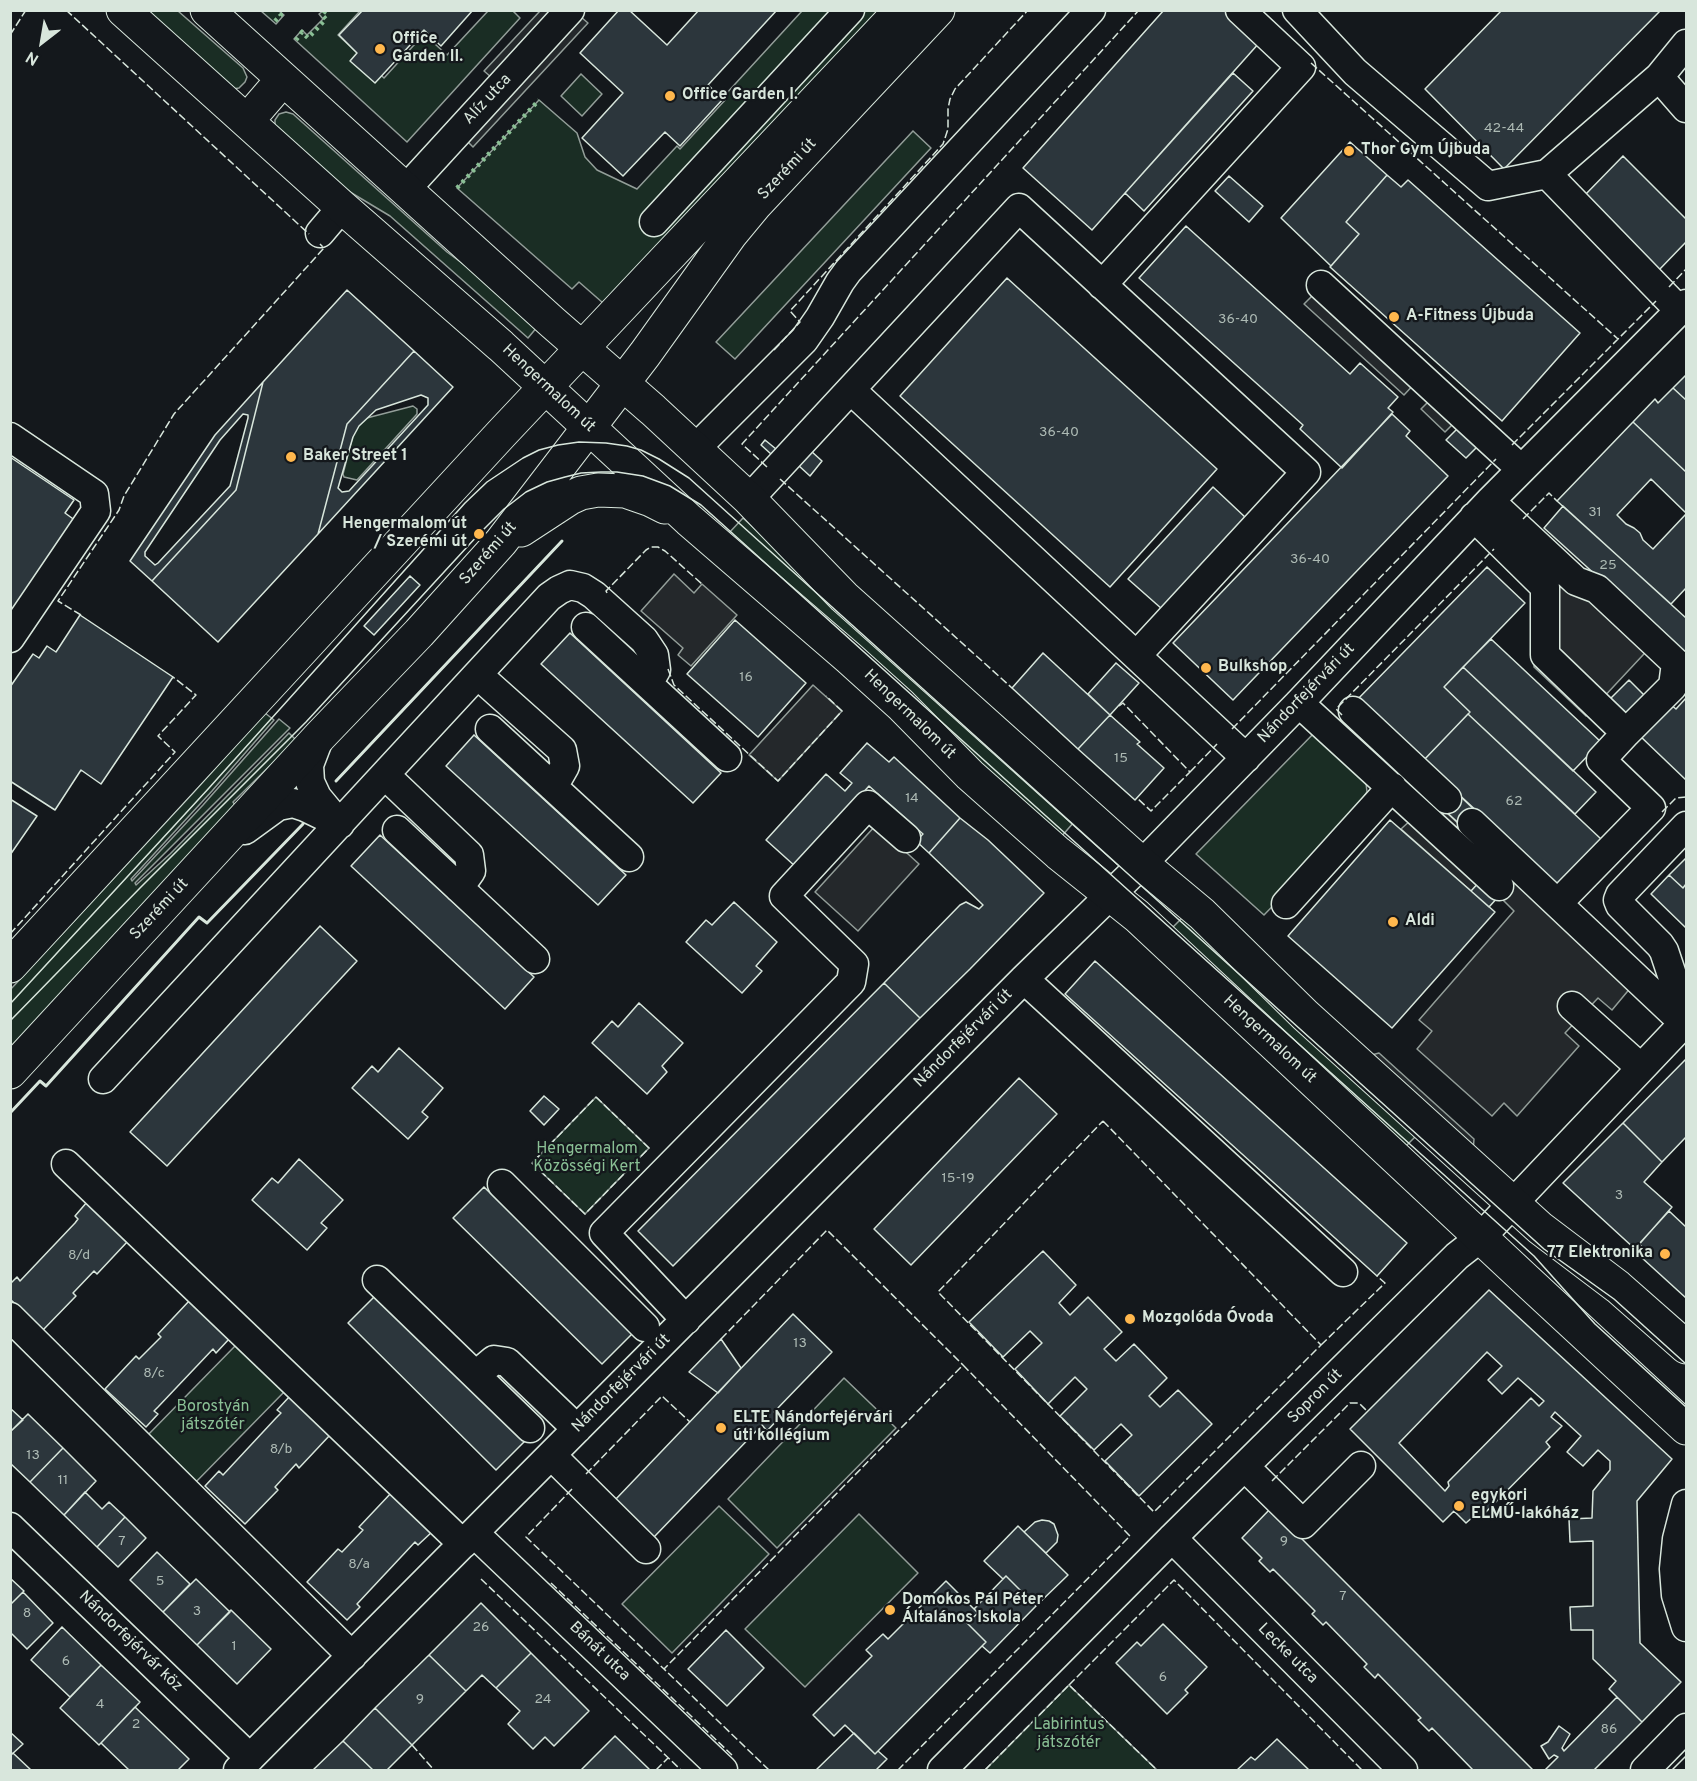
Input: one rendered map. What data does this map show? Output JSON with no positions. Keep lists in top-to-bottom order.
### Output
{
  "streets": {
    "main road": ["Szerémi út", "Hengermalom út"],
    "street": [
      "Alíz utca",
      "Nándorfejérvári út",
      "Sopron út",
      "Nándorfejérvár köz",
      "Bánát utca",
      "Lecke utca"
    ]
  },
  "crossings": [
    ["Szerémi út", "Hengermalom út"],
    ["Hengermalom út", "Nándorfejérvári út"],
    ["Hengermalom út", "Sopron út"],
    ["Nándorfejérvári út", "Nándorfejérvár köz"],
    ["Nándorfejérvári út", "Bánát utca"],
    ["Sopron út", "Lecke utca"]
  ],
  "parks": ["Hengermalom Közösségi Kert", "Borostyán játszótér", "Labirintus játszótér"],
  "places": [
    "Office Garden II.",
    "Office Garden I.",
    "Thor Gym Újbuda",
    "A-Fitness Újbuda",
    "Baker Street 1",
    "Hengermalom út / Szerémi út",
    "Bulkshop",
    "Aldi",
    "77 Elektronika",
    "Mozgolóda Óvoda",
    "ELTE Nándorfejérvári úti kollégium",
    "egykori ELMŰ-lakóház",
    "Domokos Pál Péter Általános Iskola"
  ],
  "house_numbers": [
    "42-44",
    "36-40",
    "36-40",
    "31",
    "36-40",
    "25",
    "16",
    "15",
    "14",
    "62",
    "15-19",
    "3",
    "8/d",
    "13",
    "8/c",
    "8/b",
    "13",
    "11",
    "7",
    "9",
    "8/a",
    "5",
    "7",
    "3",
    "8",
    "26",
    "1",
    "6",
    "6",
    "9",
    "24",
    "4",
    "2",
    "86"
  ],
  "north": "bottom left"
}
